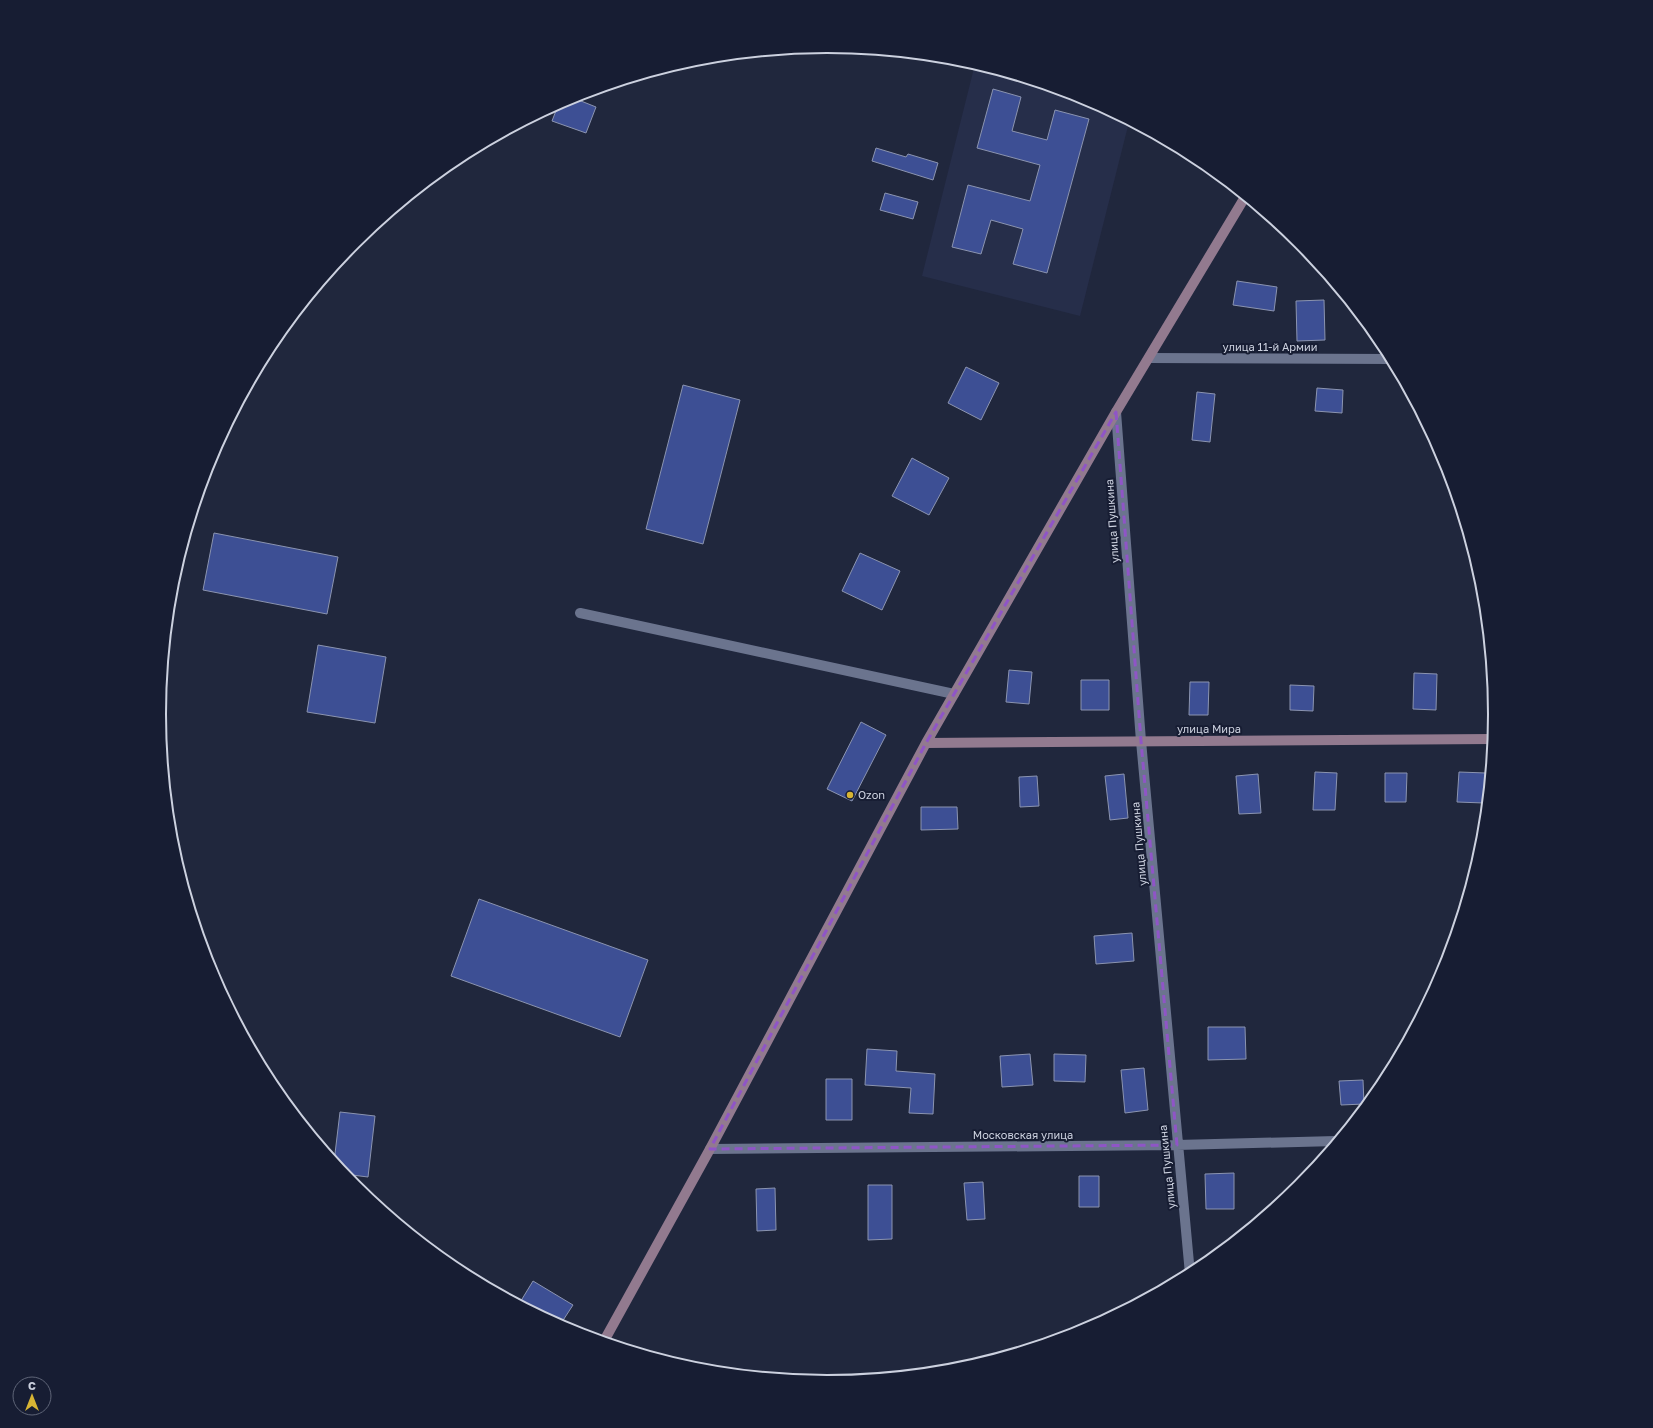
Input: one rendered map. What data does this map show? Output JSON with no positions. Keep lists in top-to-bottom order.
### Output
{
  "streets": {
    "main road": ["улица Мира"],
    "street": ["улица 11-й Армии", "улица Пушкина", "Московская улица"]
  },
  "crossings": [
    ["улица Пушкина", "улица Мира"],
    ["улица Пушкина", "Московская улица"]
  ],
  "places": ["Ozon"],
  "north": "top"
}
